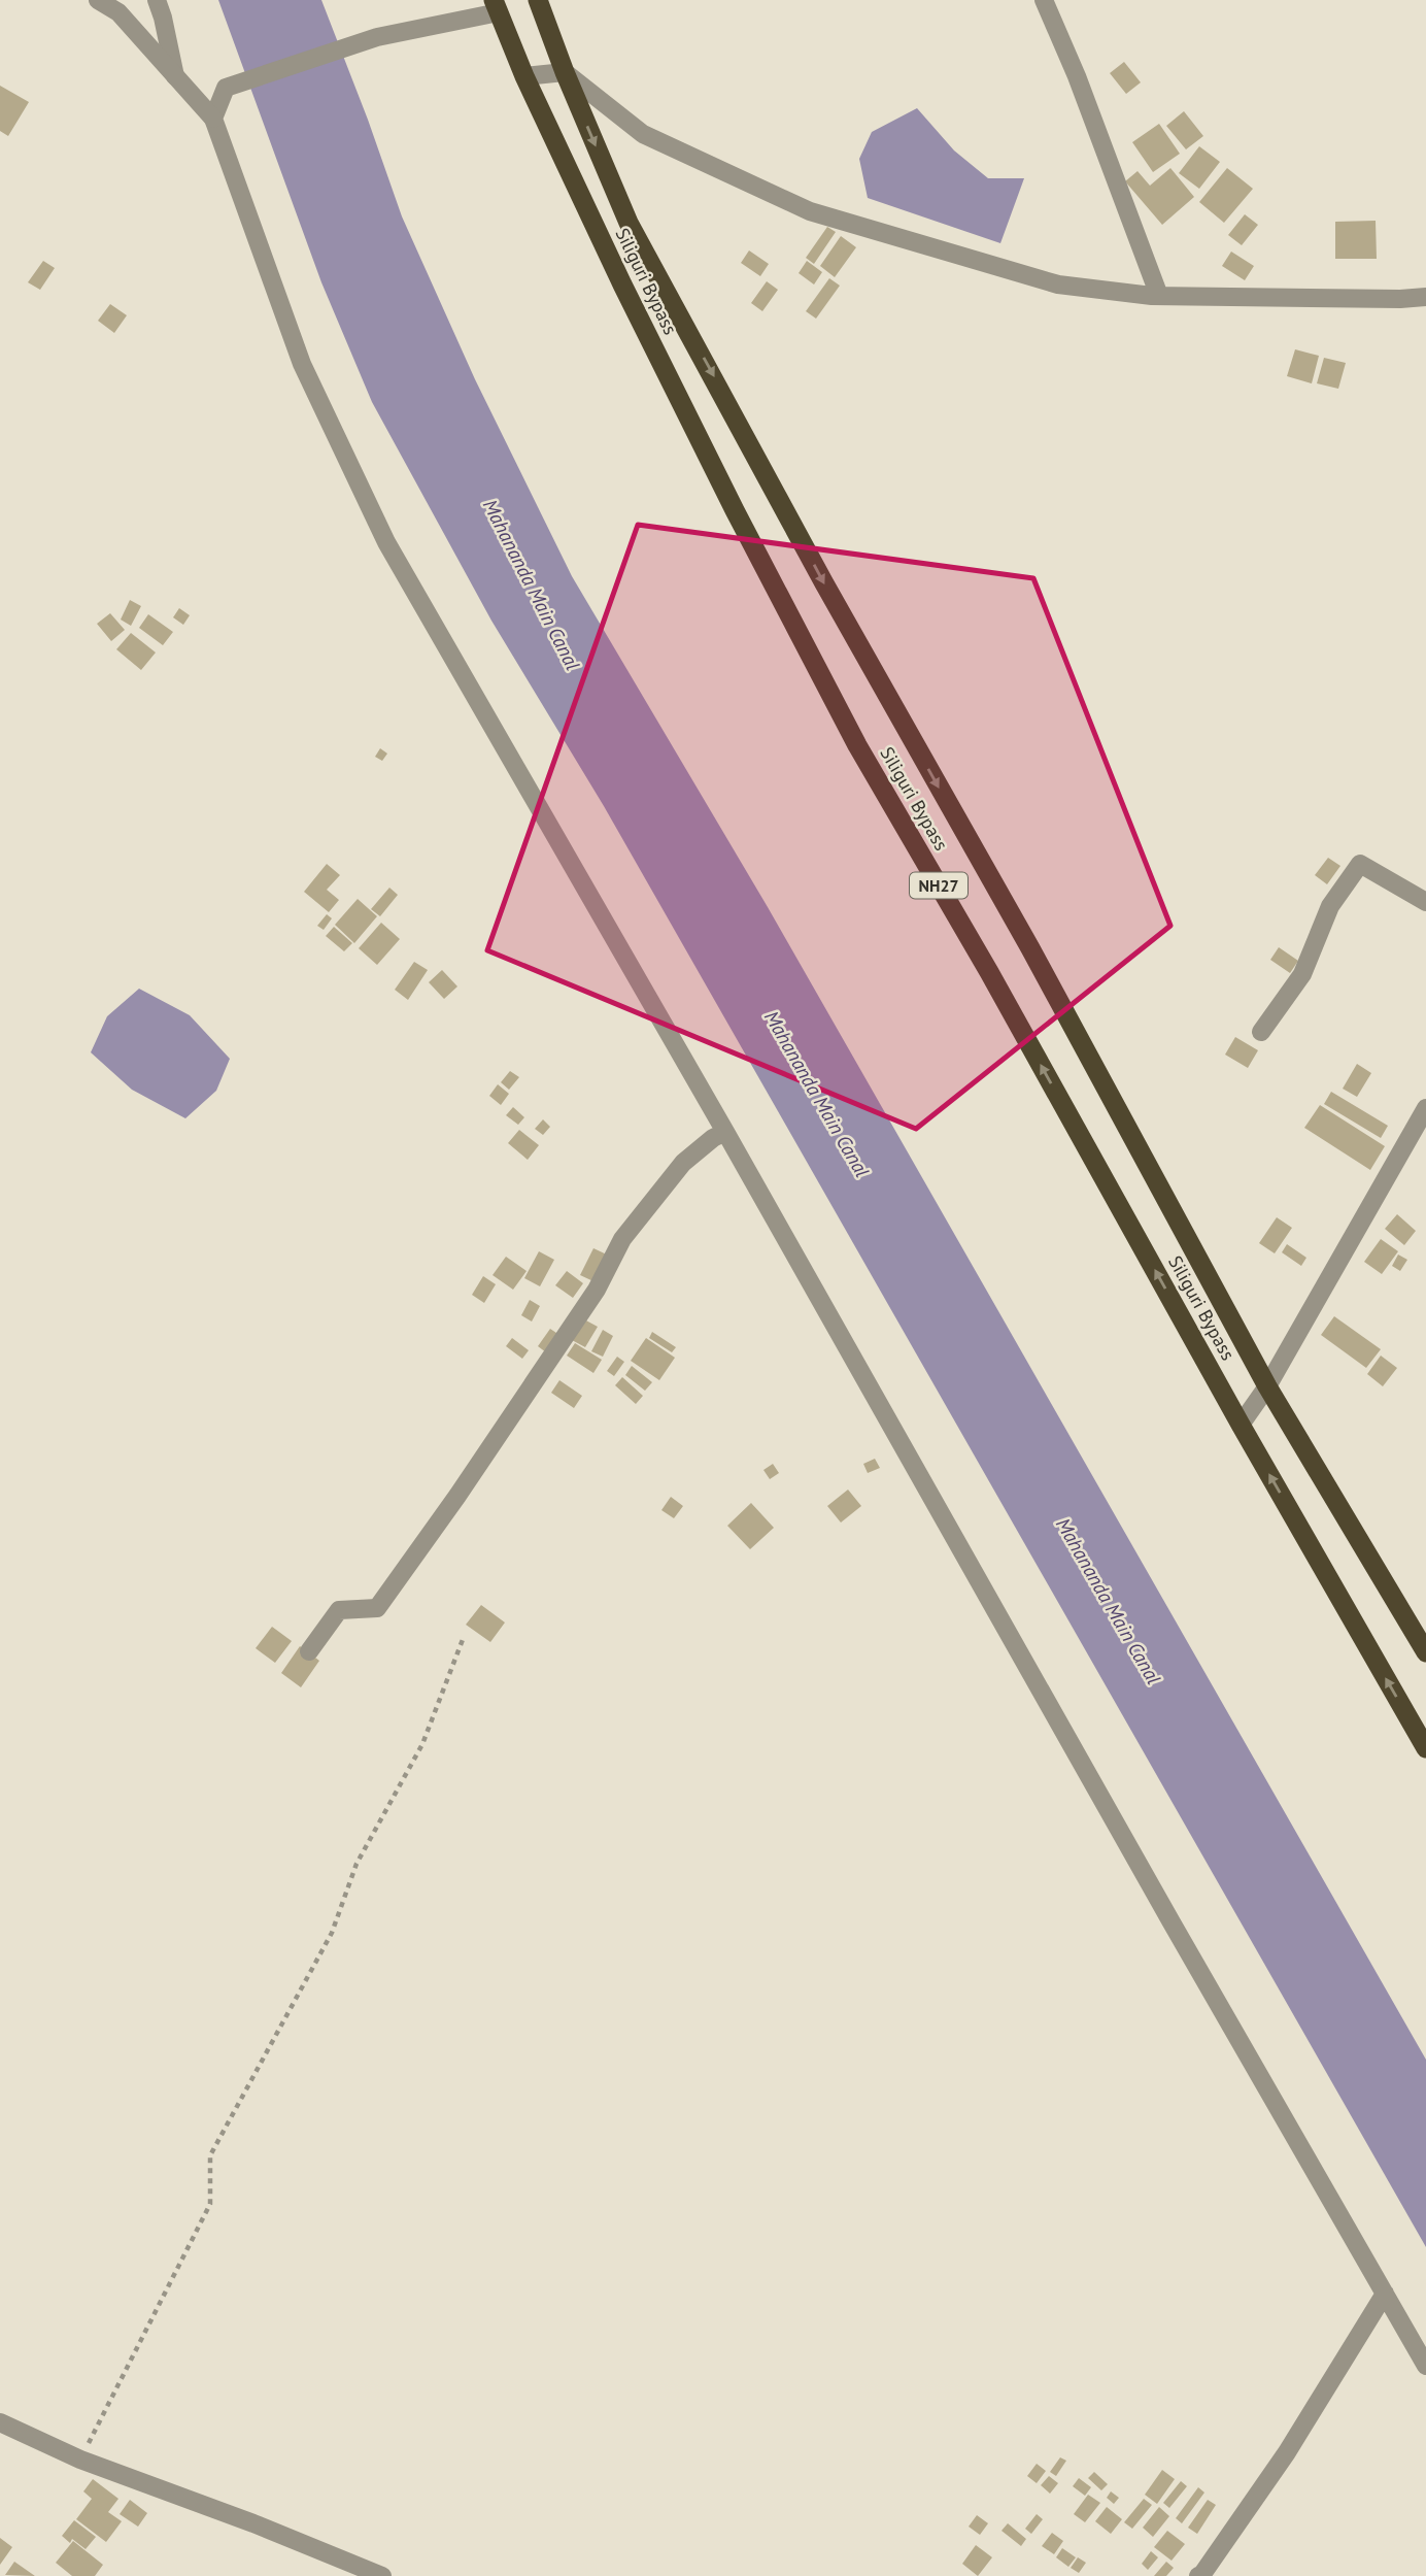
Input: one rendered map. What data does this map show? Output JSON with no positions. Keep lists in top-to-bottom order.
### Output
{
  "streets": {
    "highway": ["Siliguri Bypass", "NH27"]
  },
  "water": ["Mahananda Main Canal"]
}
